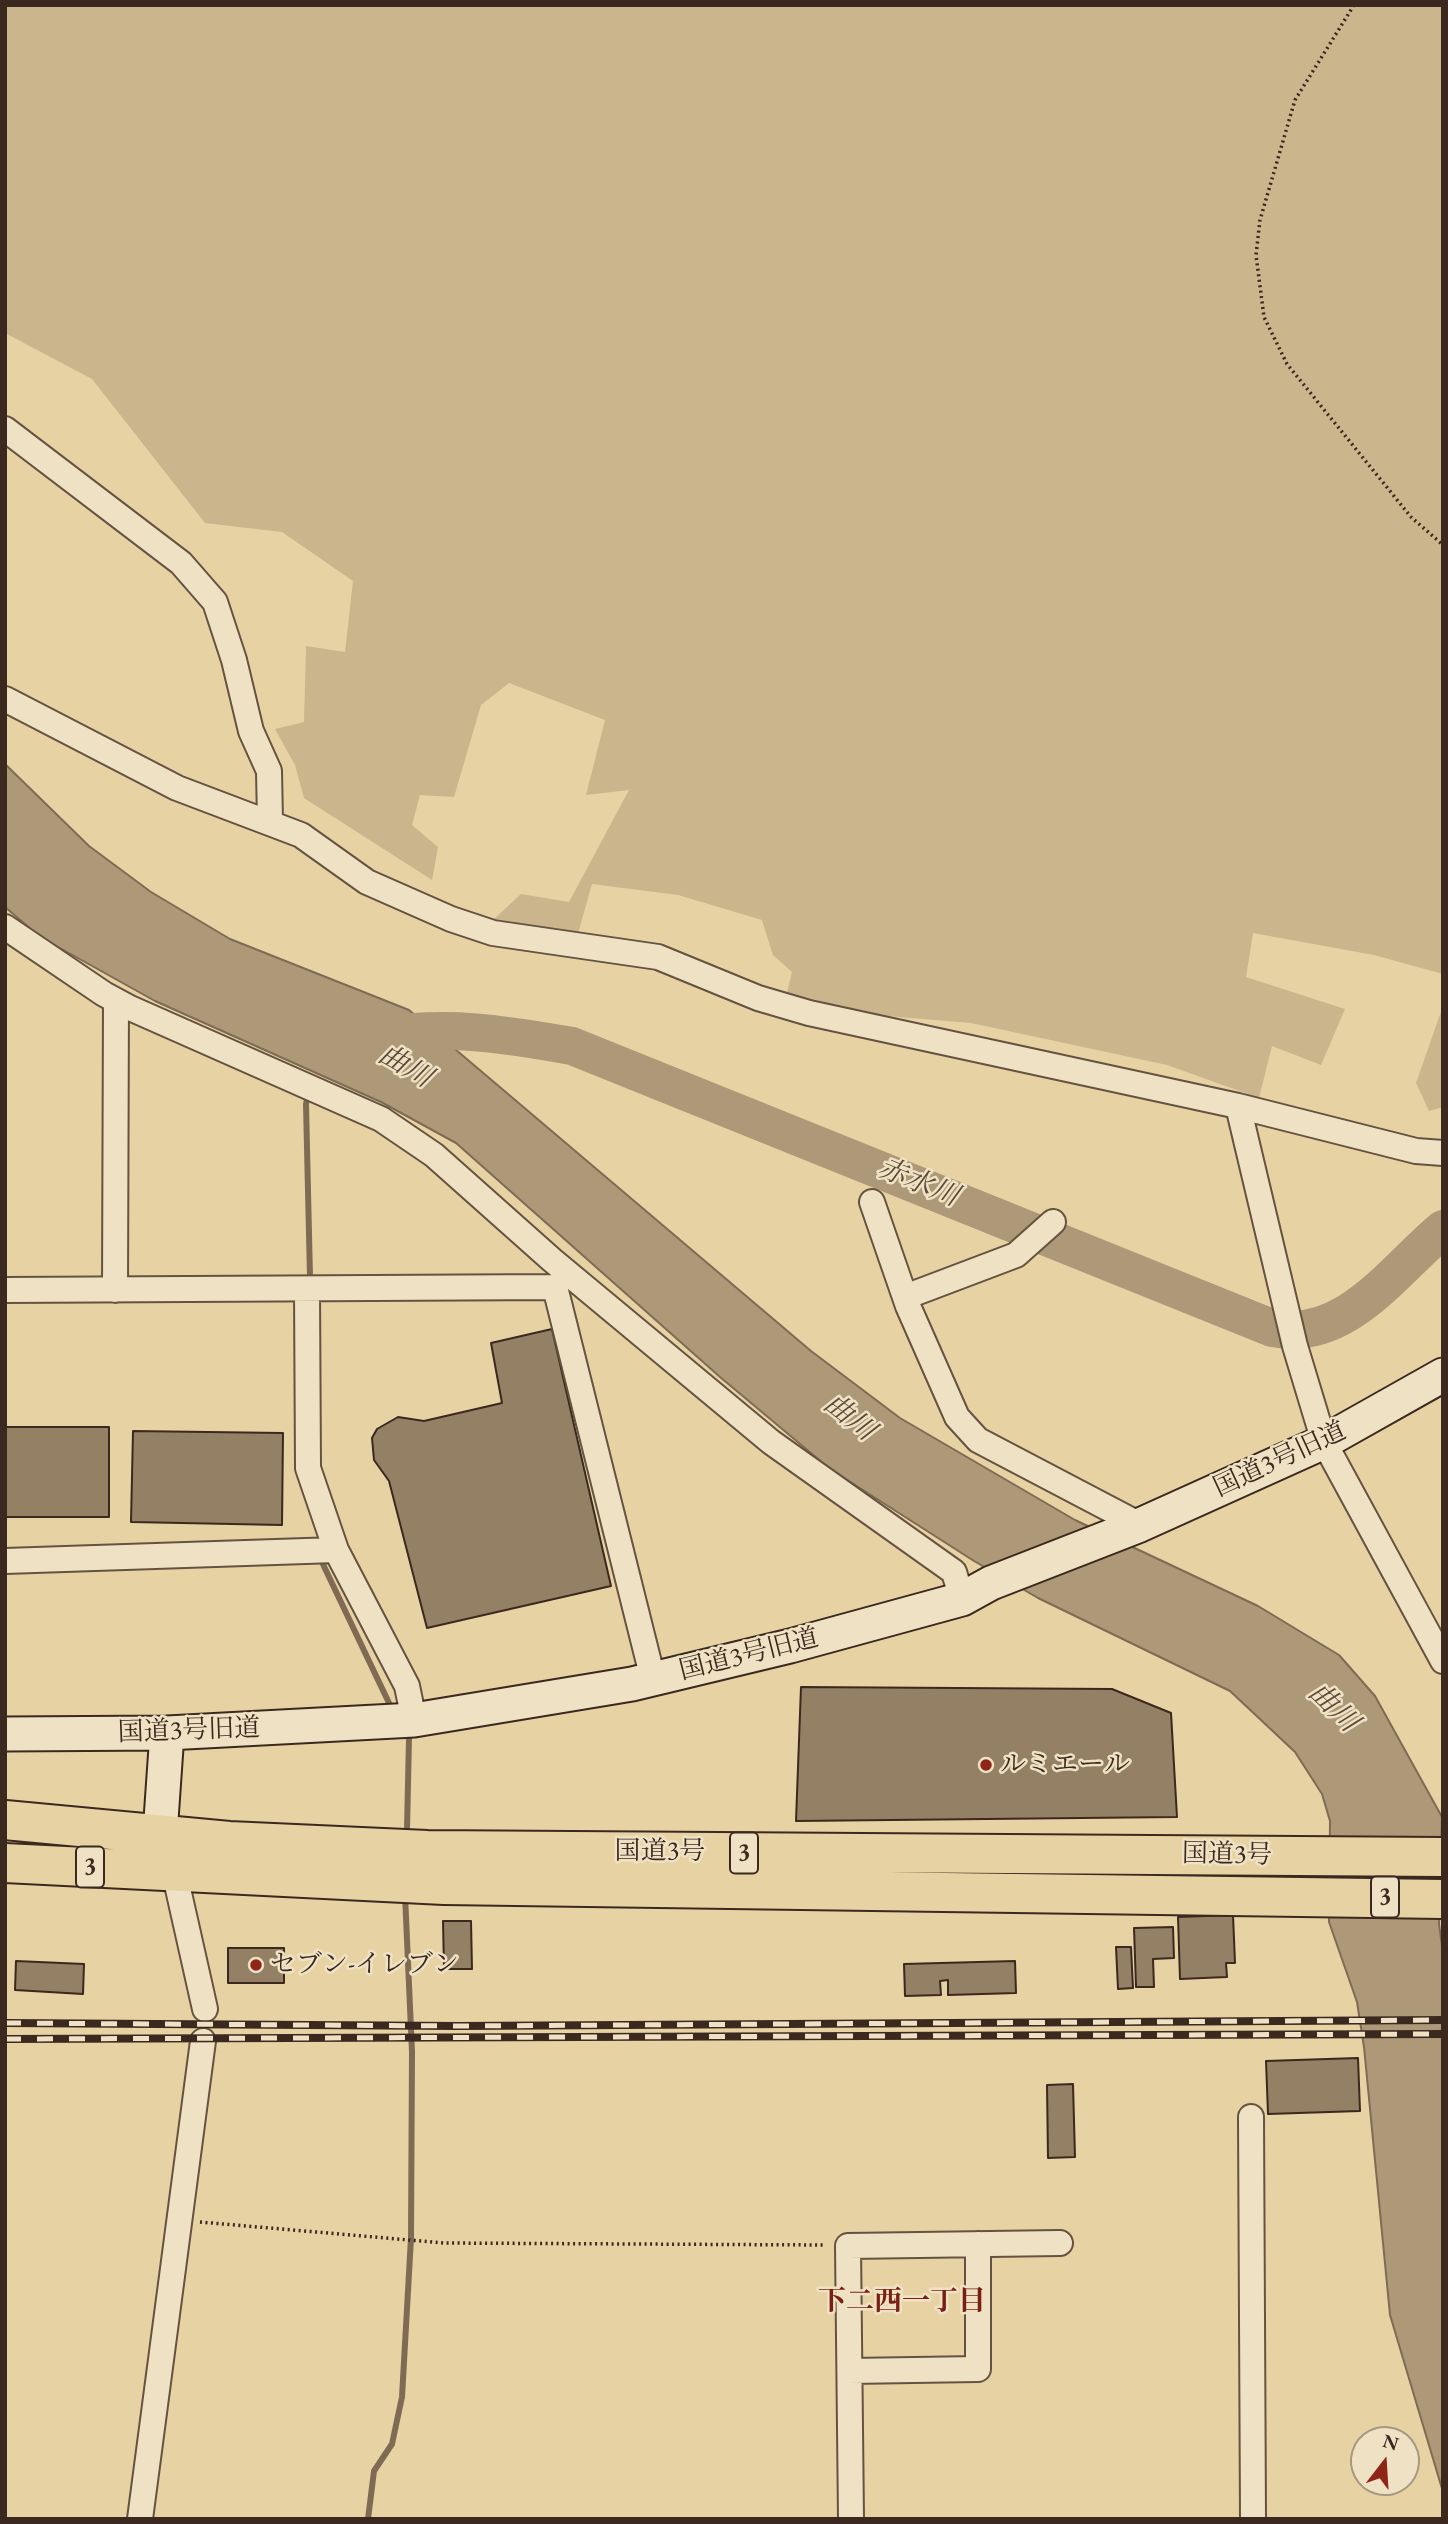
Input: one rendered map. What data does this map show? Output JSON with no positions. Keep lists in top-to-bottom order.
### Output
{
  "streets": {
    "highway": ["国道3号", "3"],
    "street": ["国道3号旧道"]
  },
  "districts": ["下二西一丁目"],
  "water": ["曲川", "赤水川"],
  "places": ["ルミエール", "セブン-イレブン"],
  "north": "top"
}
